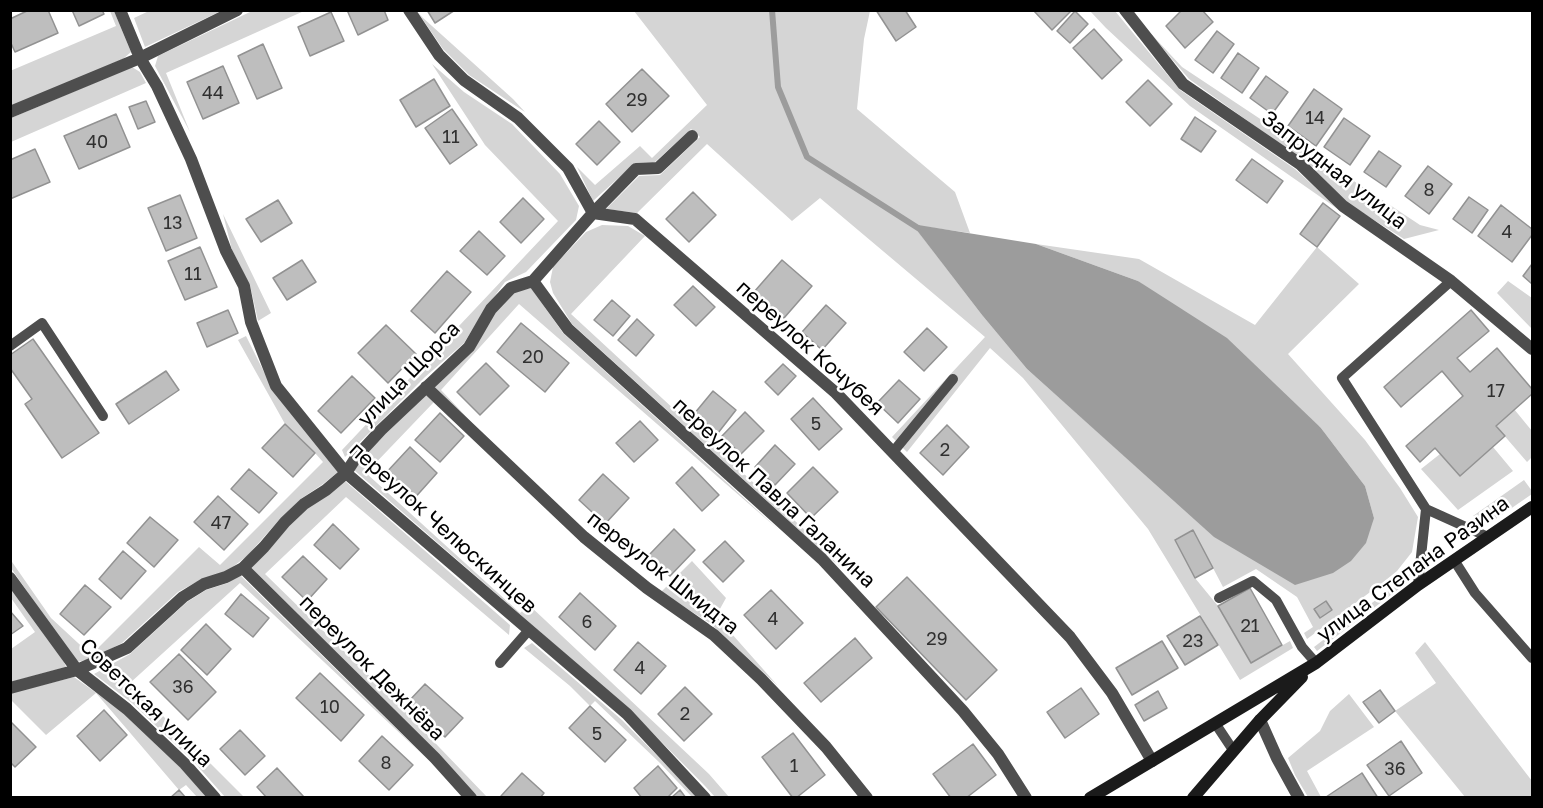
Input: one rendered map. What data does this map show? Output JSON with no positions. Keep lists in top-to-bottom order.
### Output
{
  "streets": {
    "main road": ["улица Степана Разина"],
    "street": [
      "Запрудная улица",
      "переулок Кочубея",
      "улица Щорса",
      "переулок Павла Галанина",
      "переулок Челюскинцев",
      "переулок Шмидта",
      "переулок Дежнёва",
      "Советская улица"
    ]
  },
  "crossings": [
    ["переулок Кочубея", "улица Щорса"],
    ["переулок Кочубея", "улица Степана Разина"],
    ["улица Щорса", "переулок Павла Галанина"],
    ["улица Щорса", "переулок Челюскинцев"],
    ["улица Щорса", "переулок Шмидта"],
    ["улица Щорса", "переулок Дежнёва"],
    ["улица Щорса", "Советская улица"]
  ],
  "house_numbers": [
    "44",
    "29",
    "14",
    "11",
    "40",
    "8",
    "13",
    "4",
    "11",
    "20",
    "17",
    "5",
    "2",
    "47",
    "4",
    "6",
    "21",
    "29",
    "23",
    "4",
    "36",
    "10",
    "2",
    "5",
    "8",
    "1",
    "36"
  ]
}
